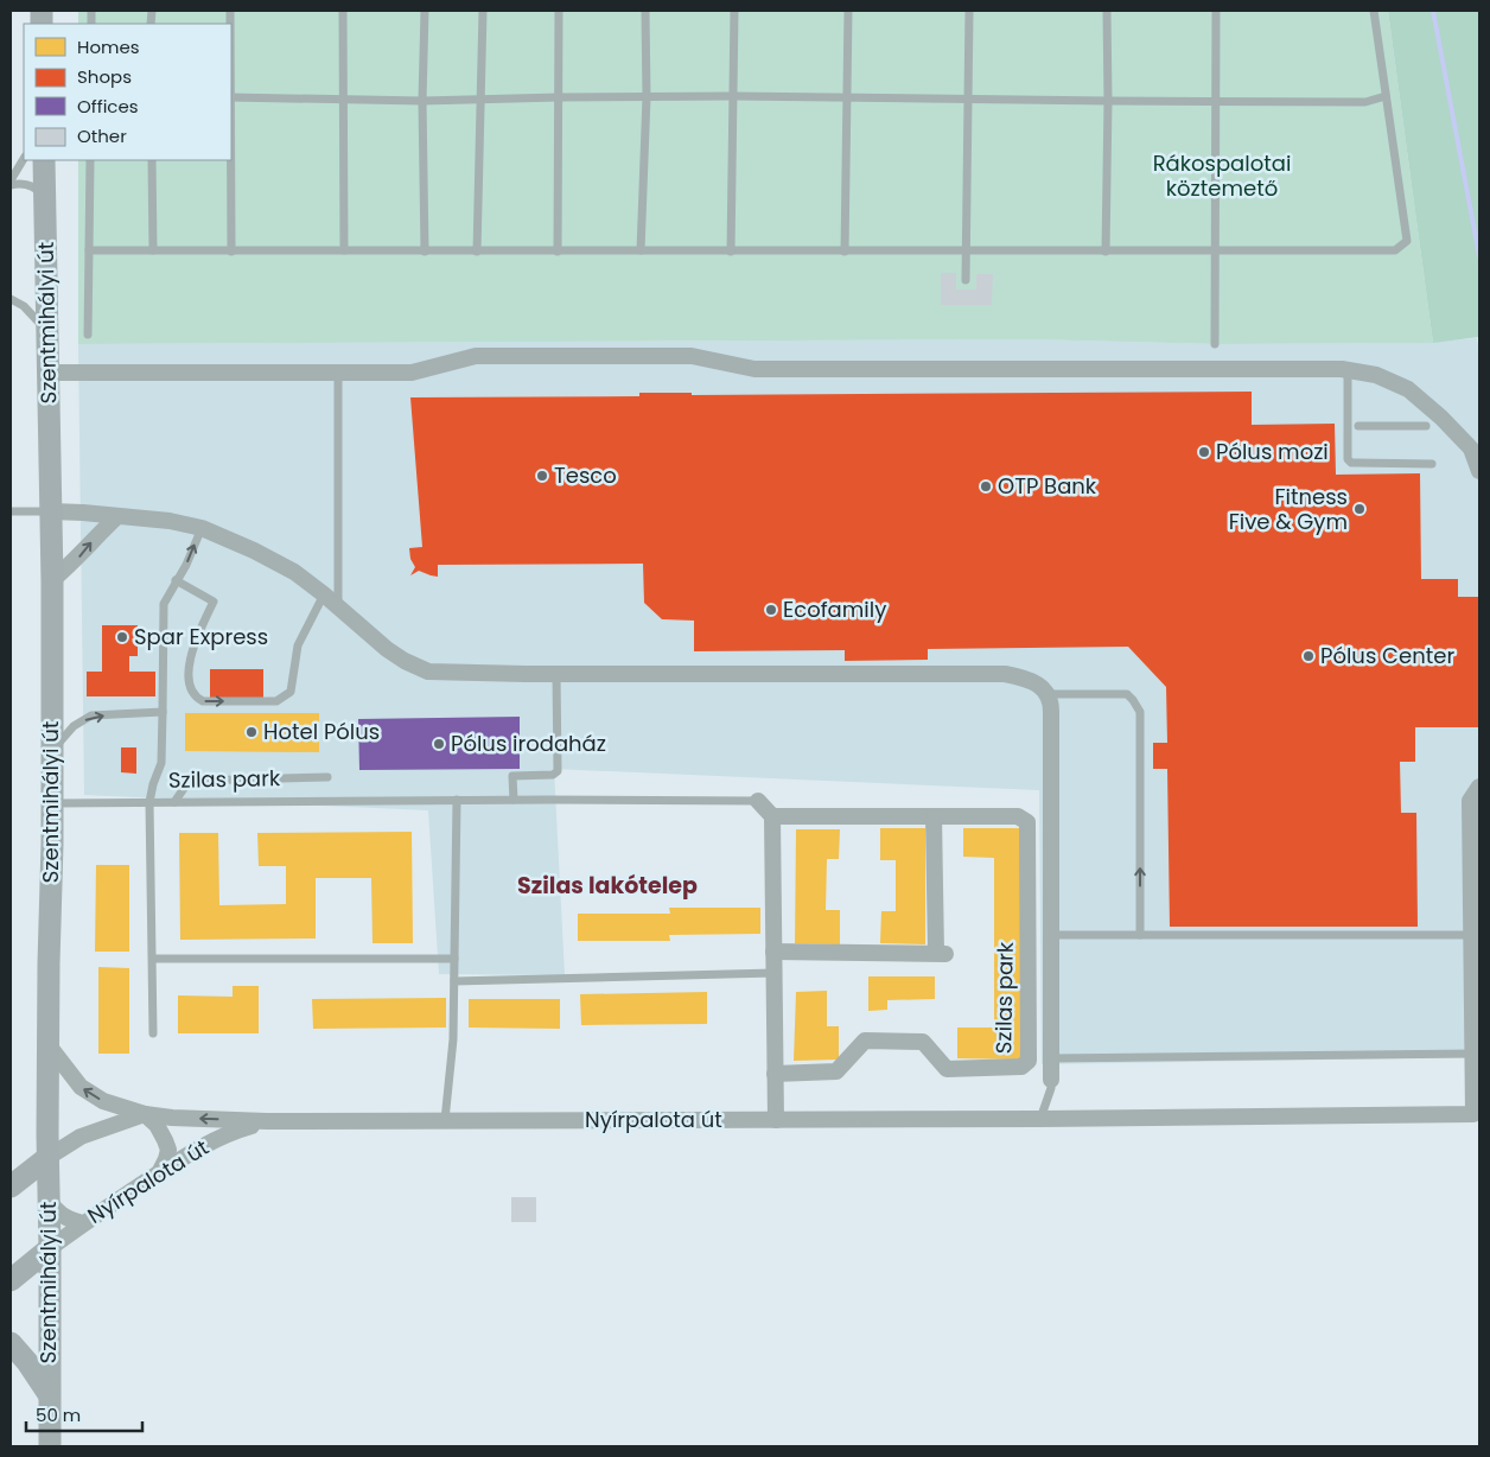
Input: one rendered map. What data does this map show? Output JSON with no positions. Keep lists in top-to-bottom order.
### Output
{
  "streets": {
    "main road": ["Szentmihályi út", "Nyírpalota út"],
    "street": ["Szilas park"]
  },
  "crossings": [
    ["Szentmihályi út", "Nyírpalota út"]
  ],
  "districts": ["Szilas lakótelep"],
  "parks": ["Rákospalotai köztemető"],
  "places": [
    "Pólus mozi",
    "Tesco",
    "OTP Bank",
    "Fitness Five & Gym",
    "Ecofamily",
    "Spar Express",
    "Pólus Center",
    "Hotel Pólus",
    "Pólus irodaház"
  ],
  "legend": [
    "Homes",
    "Shops",
    "Offices",
    "Other"
  ],
  "scale_bar": "50 m"
}
